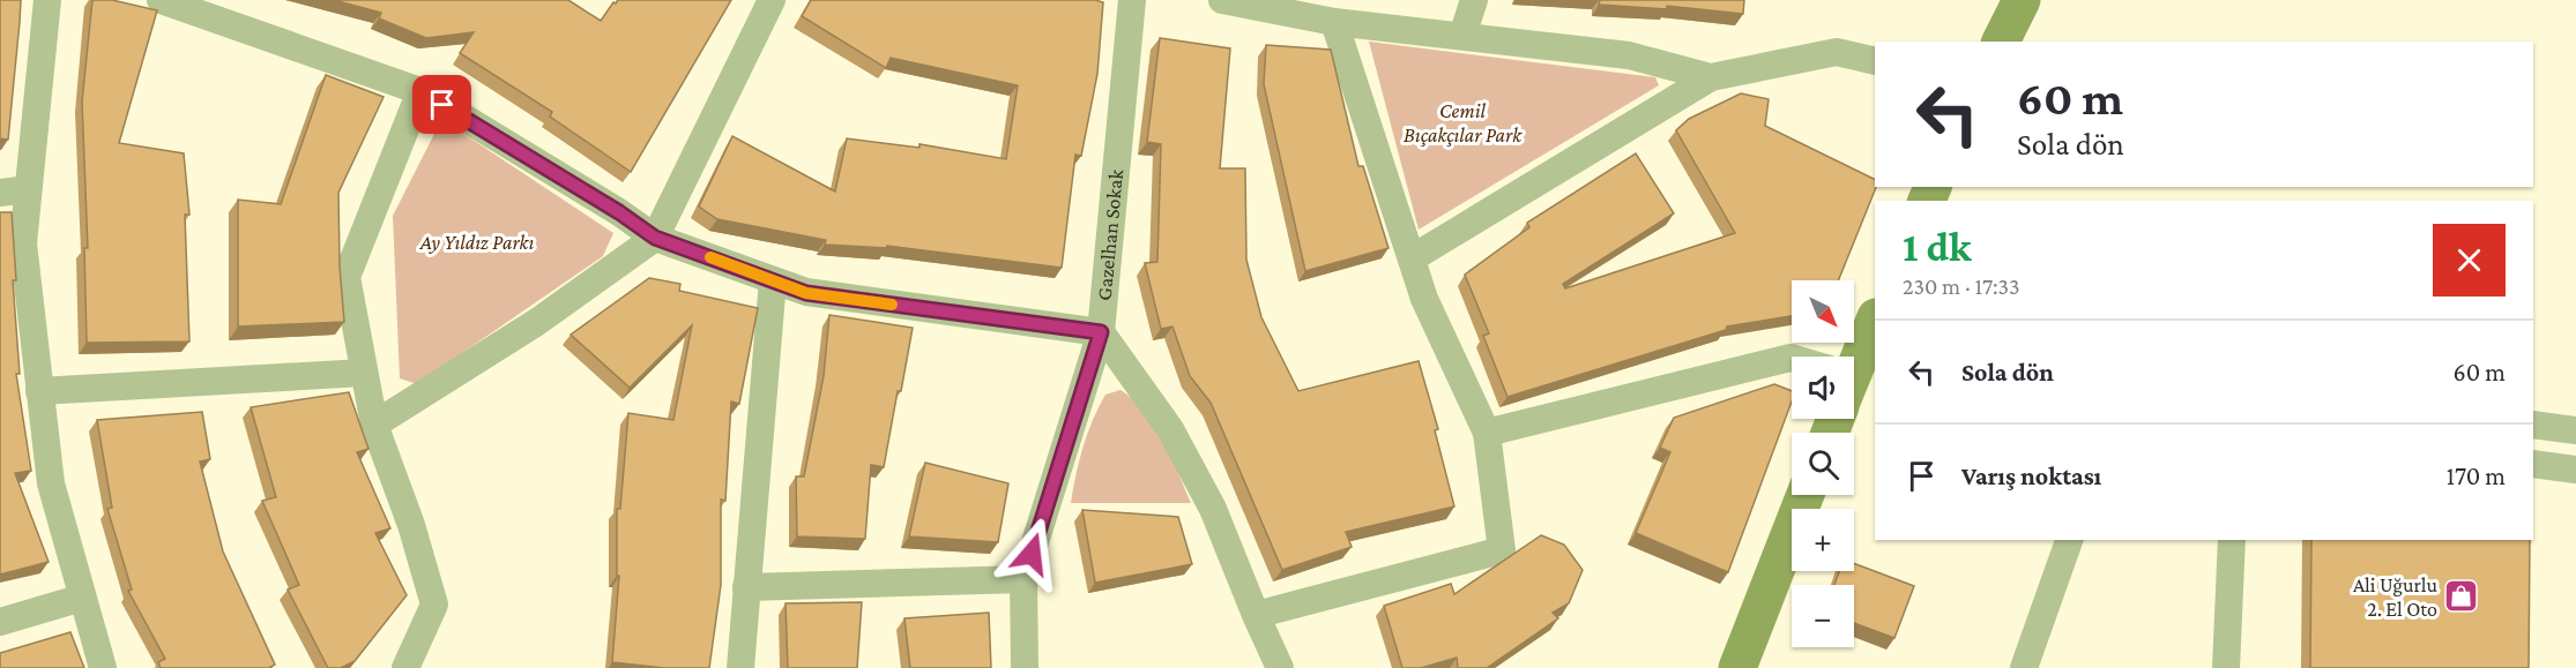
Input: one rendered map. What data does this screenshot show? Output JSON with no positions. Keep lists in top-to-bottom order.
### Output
{
  "streets": {
    "street": ["Gazelhan Sokak"]
  },
  "parks": ["Cemil Bıçakçılar Park", "Ay Yıldız Parkı"],
  "places": {
    "shop": ["Ali Uğurlu 2. El Oto"]
  },
  "north": "bottom right",
  "page": {
    "turn": ["60 m", "Sola dön"],
    "heading": ["1 dk", "230 m · 17:33"],
    "map_buttons": ["+", "−"],
    "list": [
      {
        "name": "Sola dön",
        "value": "60 m"
      },
      {
        "name": "Varış noktası",
        "value": "170 m"
      }
    ]
  }
}
